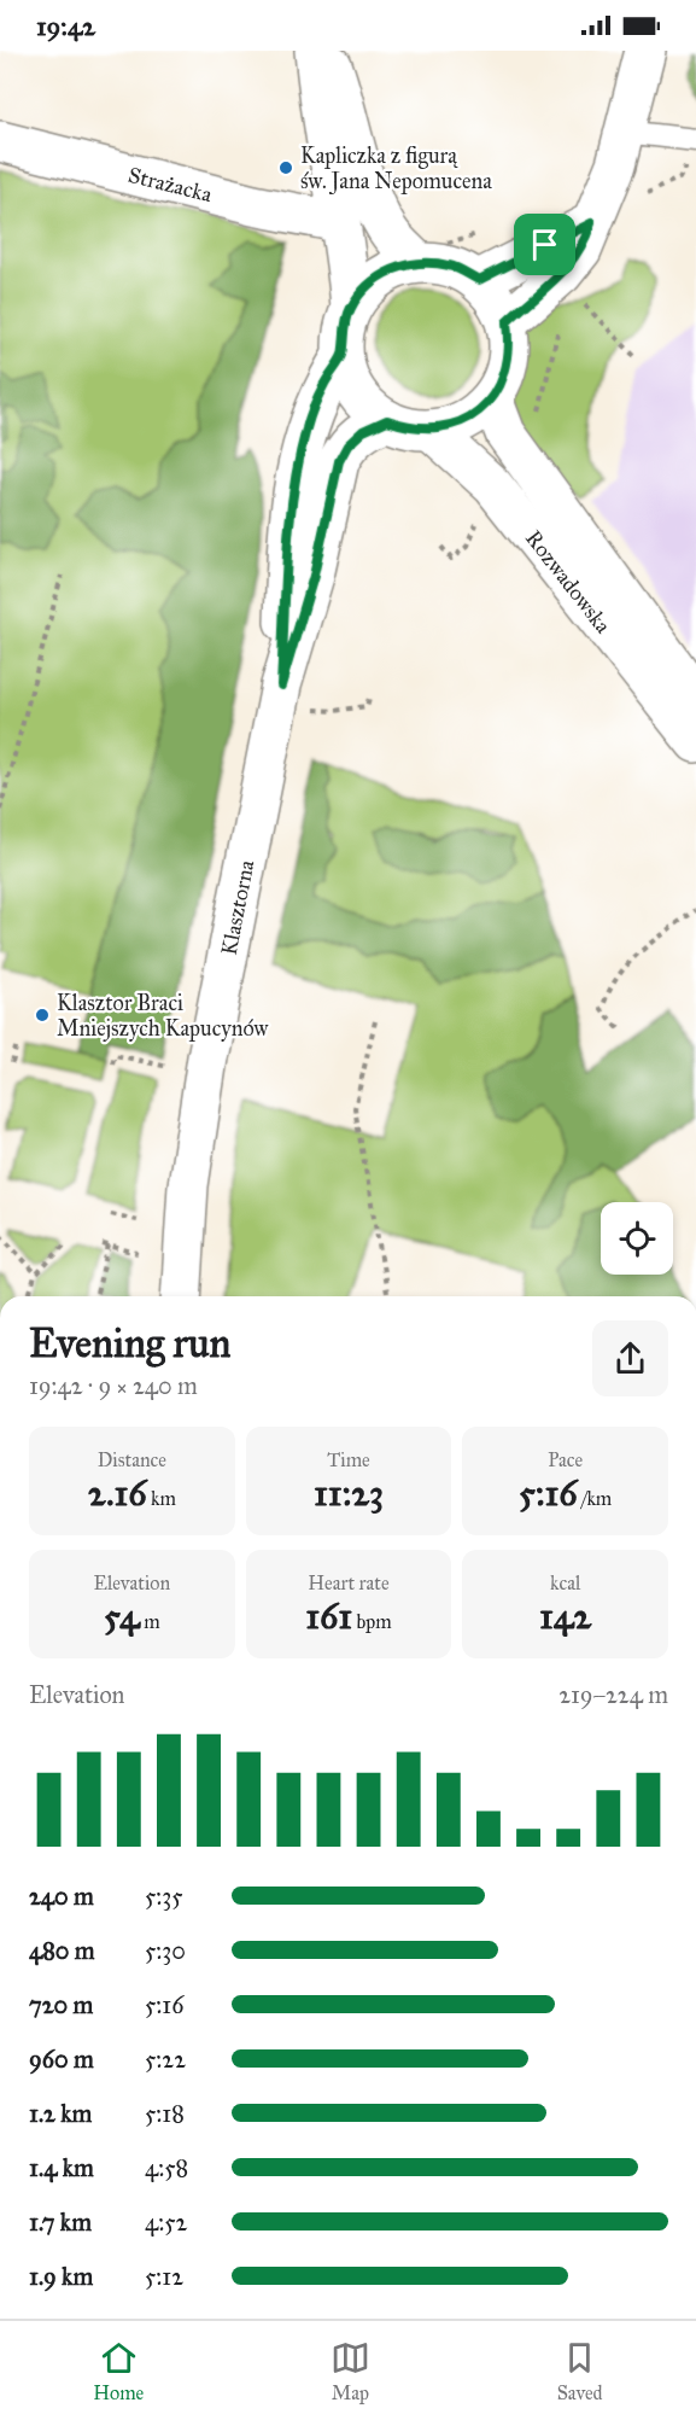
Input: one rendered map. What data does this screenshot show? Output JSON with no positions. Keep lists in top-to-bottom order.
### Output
{
  "streets": {
    "street": ["Strażacka", "Rozwadowska", "Klasztorna"]
  },
  "crossings": [
    ["Rozwadowska", "Klasztorna"]
  ],
  "places": ["Kapliczka z figurą św. Jana Nepomucena", "Klasztor Braci Mniejszych Kapucynów"],
  "page": {
    "status": "19:42",
    "heading": ["Evening run", "19:42 · 9 × 240 m"],
    "stats": [
      ["Distance", "2.16 km"],
      ["Time", "11:23"],
      ["Pace", "5:16 /km"],
      ["Elevation", "54 m"],
      ["Heart rate", "161 bpm"],
      ["kcal", "142"]
    ],
    "chart": ["Elevation", "219–224 m"],
    "list": [
      {
        "name": "240 m",
        "note": "5:35"
      },
      {
        "name": "480 m",
        "note": "5:30"
      },
      {
        "name": "720 m",
        "note": "5:16"
      },
      {
        "name": "960 m",
        "note": "5:22"
      },
      {
        "name": "1.2 km",
        "note": "5:18"
      },
      {
        "name": "1.4 km",
        "note": "4:58"
      },
      {
        "name": "1.7 km",
        "note": "4:52"
      },
      {
        "name": "1.9 km",
        "note": "5:12"
      }
    ],
    "tabs": ["Home", "Map", "Saved"]
  }
}
